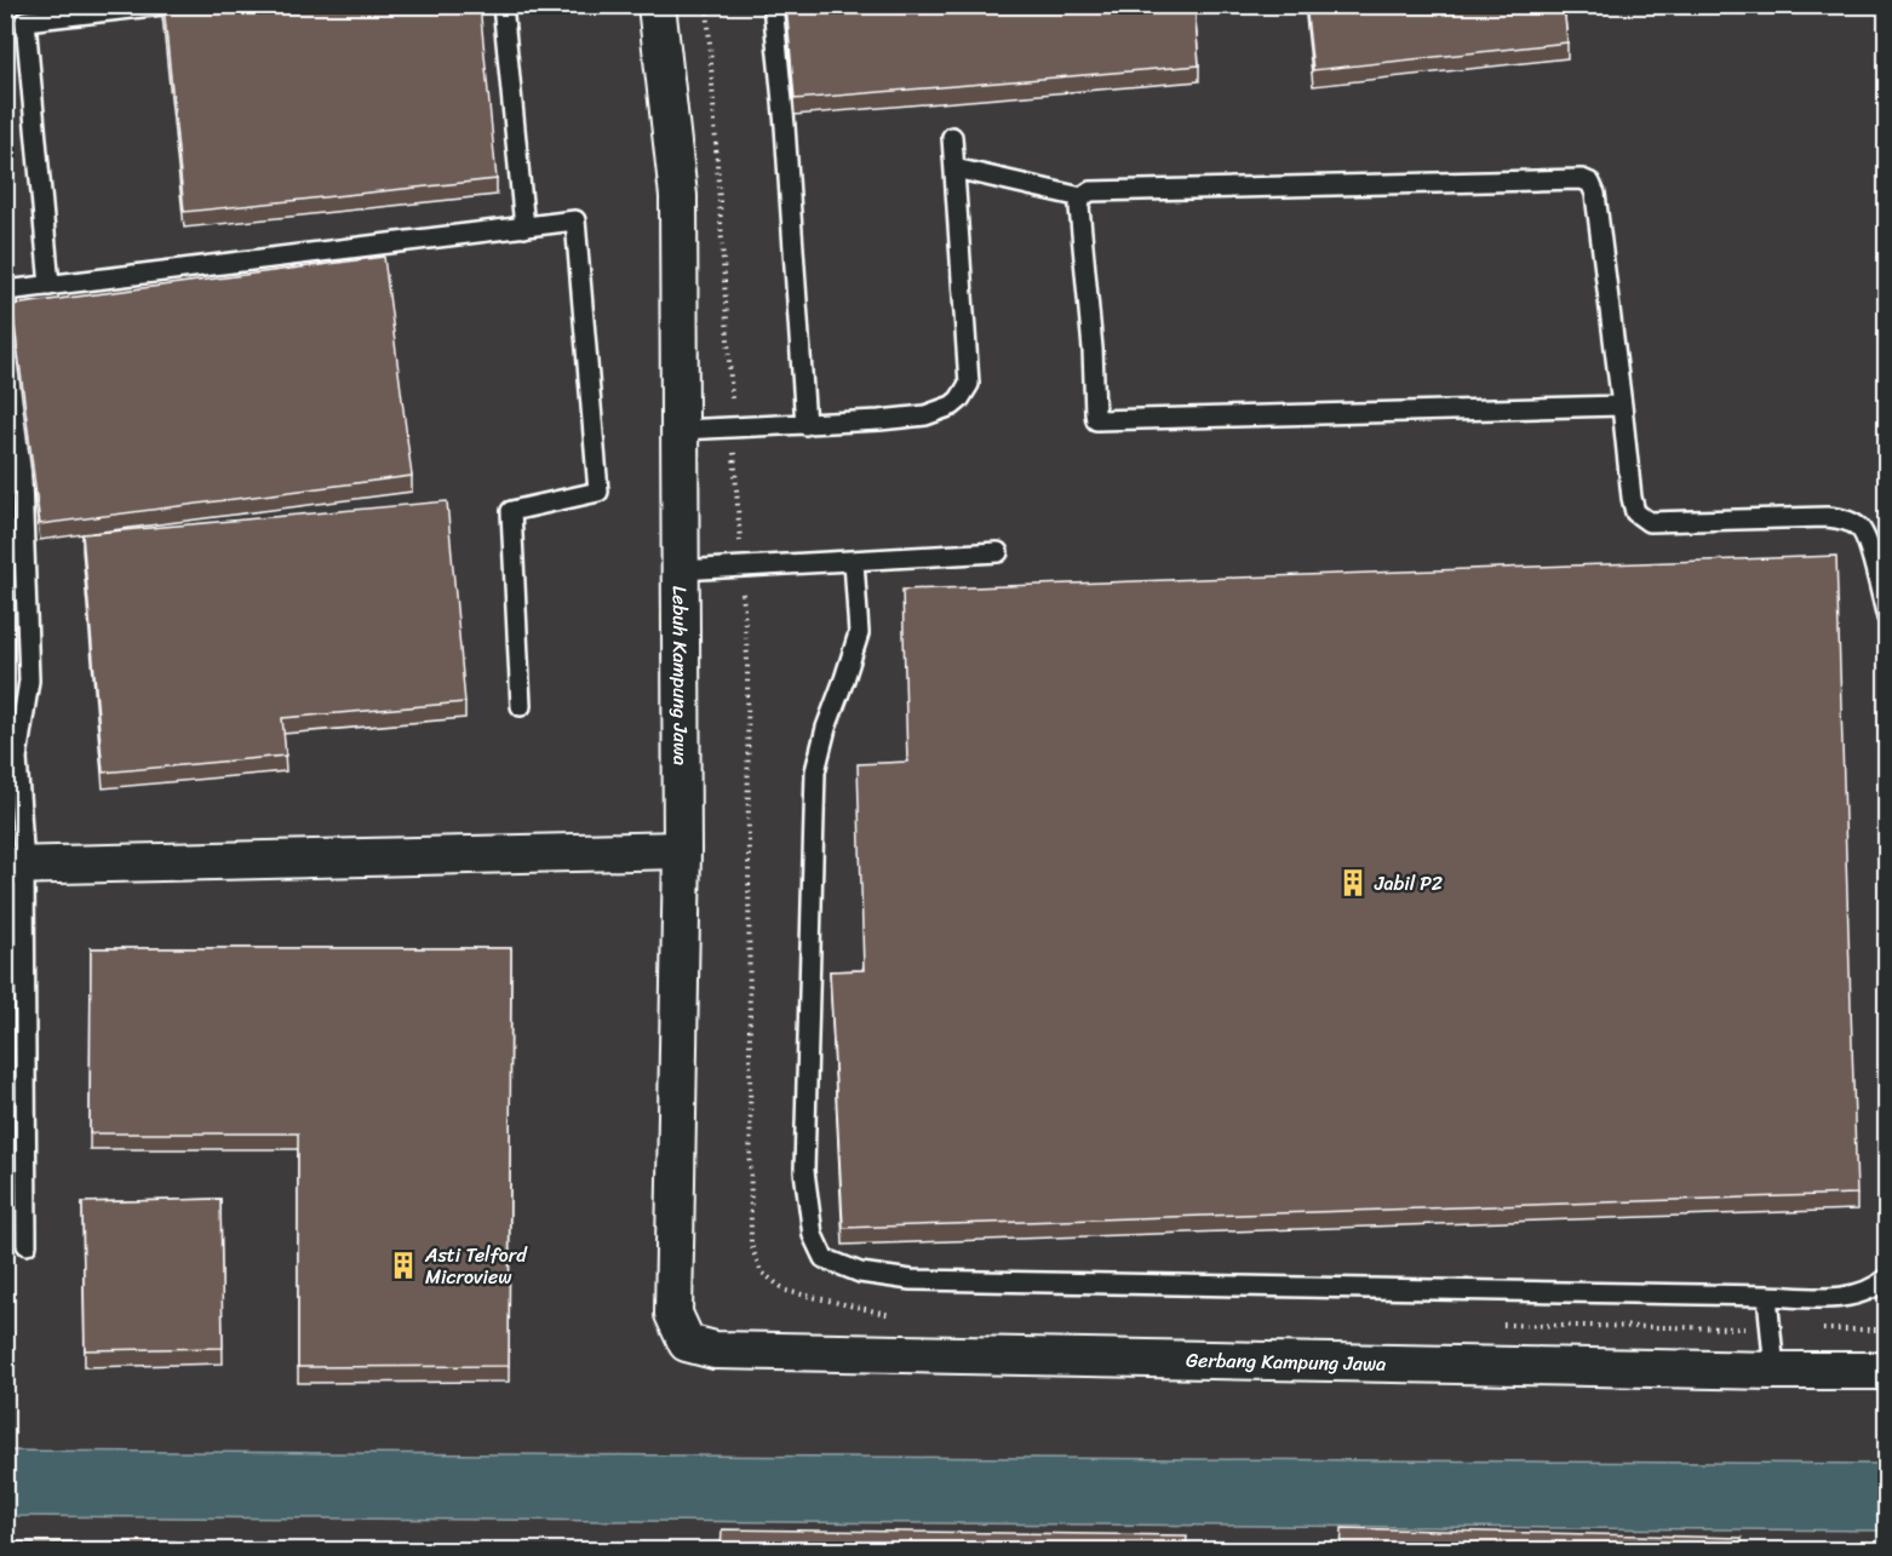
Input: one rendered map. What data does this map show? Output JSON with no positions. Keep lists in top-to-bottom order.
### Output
{
  "streets": {
    "street": ["Lebuh Kampung Jawa", "Gerbang Kampung Jawa"]
  },
  "crossings": [
    ["Lebuh Kampung Jawa", "Gerbang Kampung Jawa"]
  ],
  "places": {
    "building": ["Jabil P2", "Asti Telford Microview"]
  }
}
